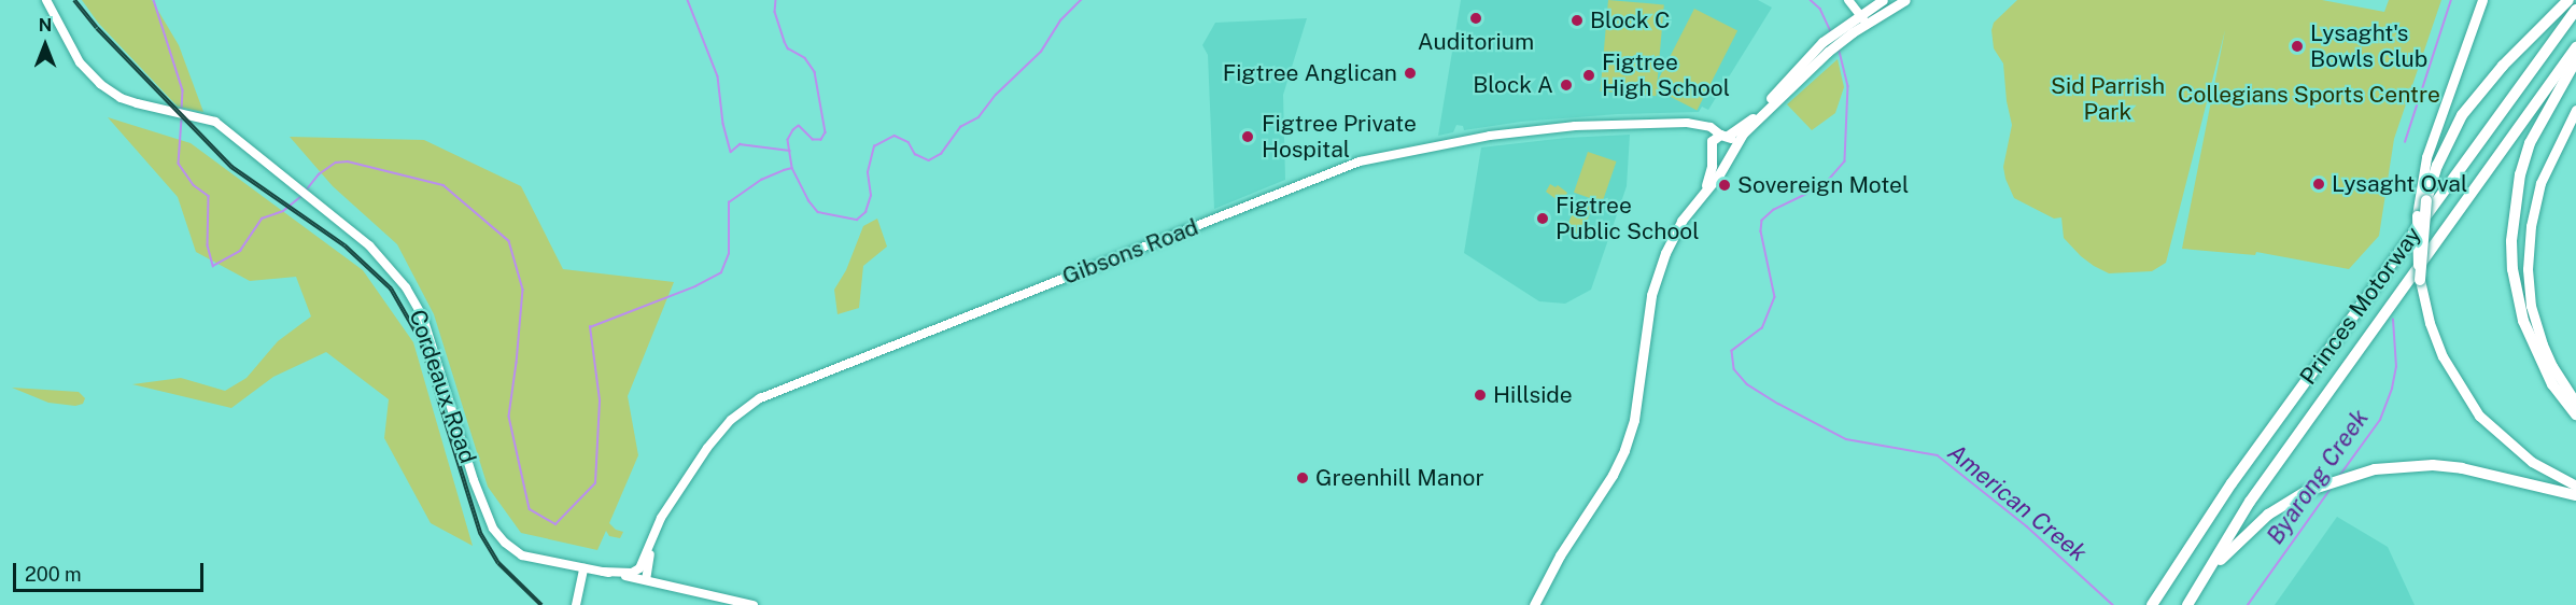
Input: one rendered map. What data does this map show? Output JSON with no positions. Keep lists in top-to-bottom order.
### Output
{
  "streets": {
    "highway": ["Princes Motorway"],
    "main road": ["Gibsons Road", "Cordeaux Road"]
  },
  "crossings": [
    ["Gibsons Road", "Cordeaux Road"]
  ],
  "water": ["Byarong Creek", "American Creek"],
  "parks": ["Sid Parrish Park", "Collegians Sports Centre"],
  "places": [
    "Auditorium",
    "Block C",
    "Lysaght's Bowls Club",
    "Figtree Anglican",
    "Figtree High School",
    "Block A",
    "Figtree Private Hospital",
    "Lysaght Oval",
    "Sovereign Motel",
    "Figtree Public School",
    "Hillside",
    "Greenhill Manor"
  ],
  "scale_bar": "200 m",
  "north": "top"
}
